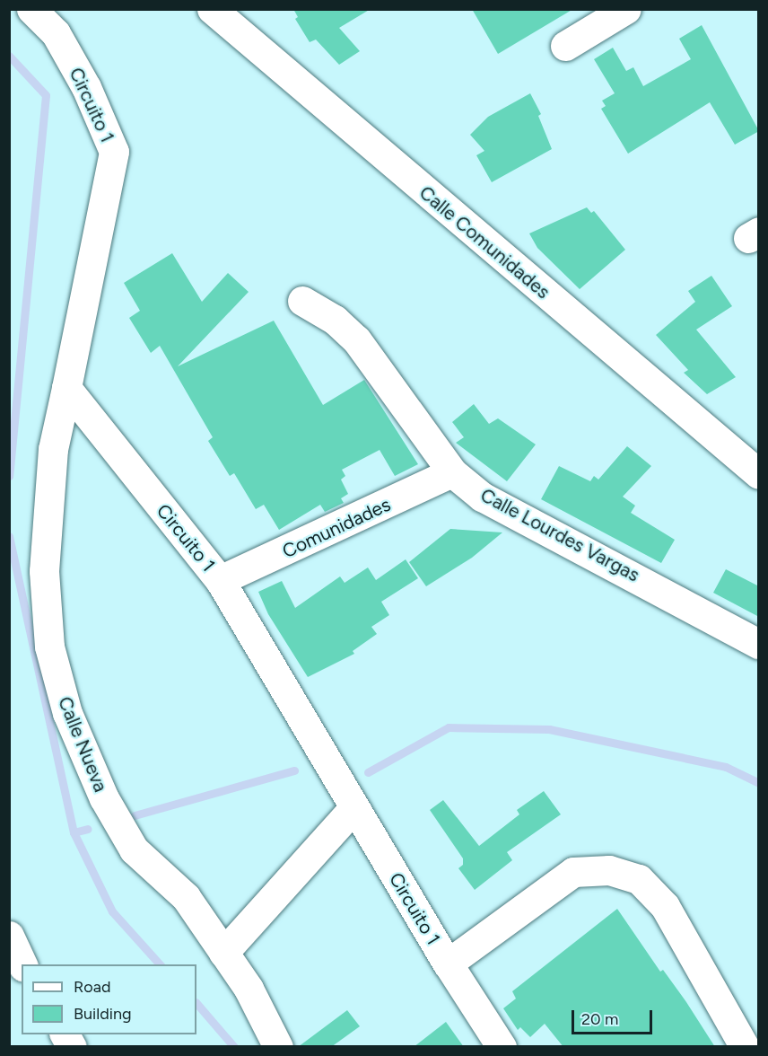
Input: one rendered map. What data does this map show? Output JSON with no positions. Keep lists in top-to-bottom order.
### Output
{
  "streets": {
    "street": [
      "Circuito 1",
      "Calle Comunidades",
      "Comunidades",
      "Calle Lourdes Vargas",
      "Calle Nueva"
    ]
  },
  "crossings": [
    ["Circuito 1", "Comunidades"],
    ["Circuito 1", "Calle Nueva"],
    ["Comunidades", "Calle Lourdes Vargas"]
  ],
  "legend": ["Road", "Building"],
  "scale_bar": "20 m"
}
